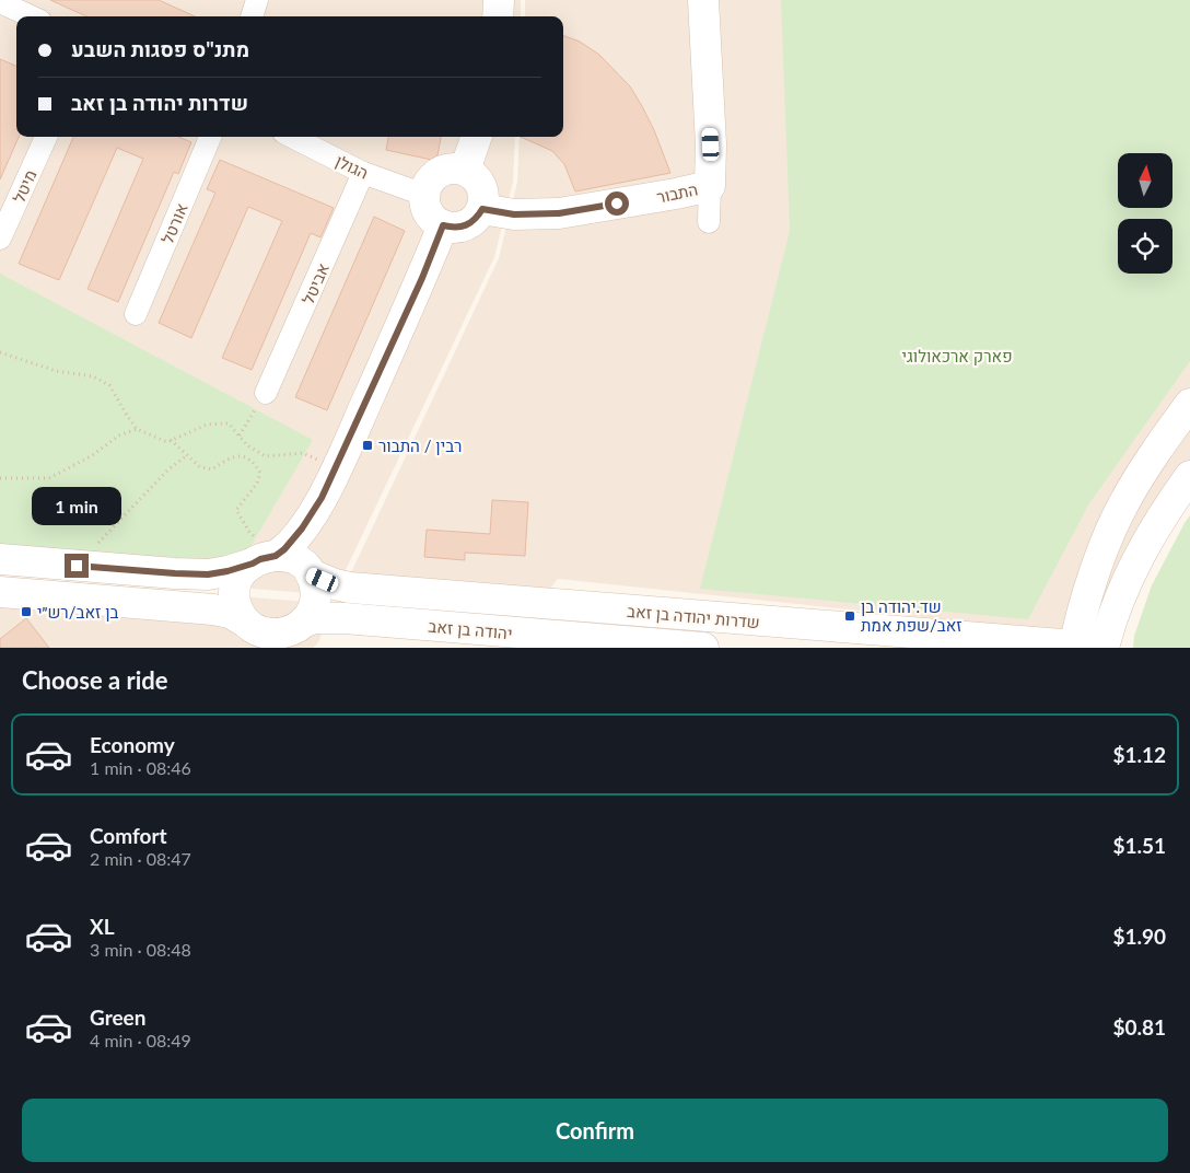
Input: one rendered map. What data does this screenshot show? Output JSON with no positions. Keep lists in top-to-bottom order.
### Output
{
  "streets": {
    "main road": ["התבור", "שדרות יהודה בן זאב", "יהודה בן זאב"],
    "street": [
      "הגולן",
      "מיטל",
      "אורטל",
      "אביטל"
    ]
  },
  "crossings": [
    ["הגולן", "התבור"],
    ["הגולן", "אביטל"],
    ["שדרות יהודה בן זאב", "יהודה בן זאב"]
  ],
  "parks": ["פארק ארכאולוגי"],
  "places": {
    "transit": ["רבין / התבור", "בן זאב/רש״י", "שד.יהודה בן זאב/שפת אמת"]
  },
  "north": "top",
  "page": {
    "banner": ["מתנ\"ס פסגות השבע", "שדרות יהודה בן זאב"],
    "bubble": "1 min",
    "heading": "Choose a ride",
    "list": [
      {
        "name": "Economy",
        "note": "1 min · 08:46",
        "value": "$1.12"
      },
      {
        "name": "Comfort",
        "note": "2 min · 08:47",
        "value": "$1.51"
      },
      {
        "name": "XL",
        "note": "3 min · 08:48",
        "value": "$1.90"
      },
      {
        "name": "Green",
        "note": "4 min · 08:49",
        "value": "$0.81"
      }
    ],
    "buttons": "Confirm"
  }
}
